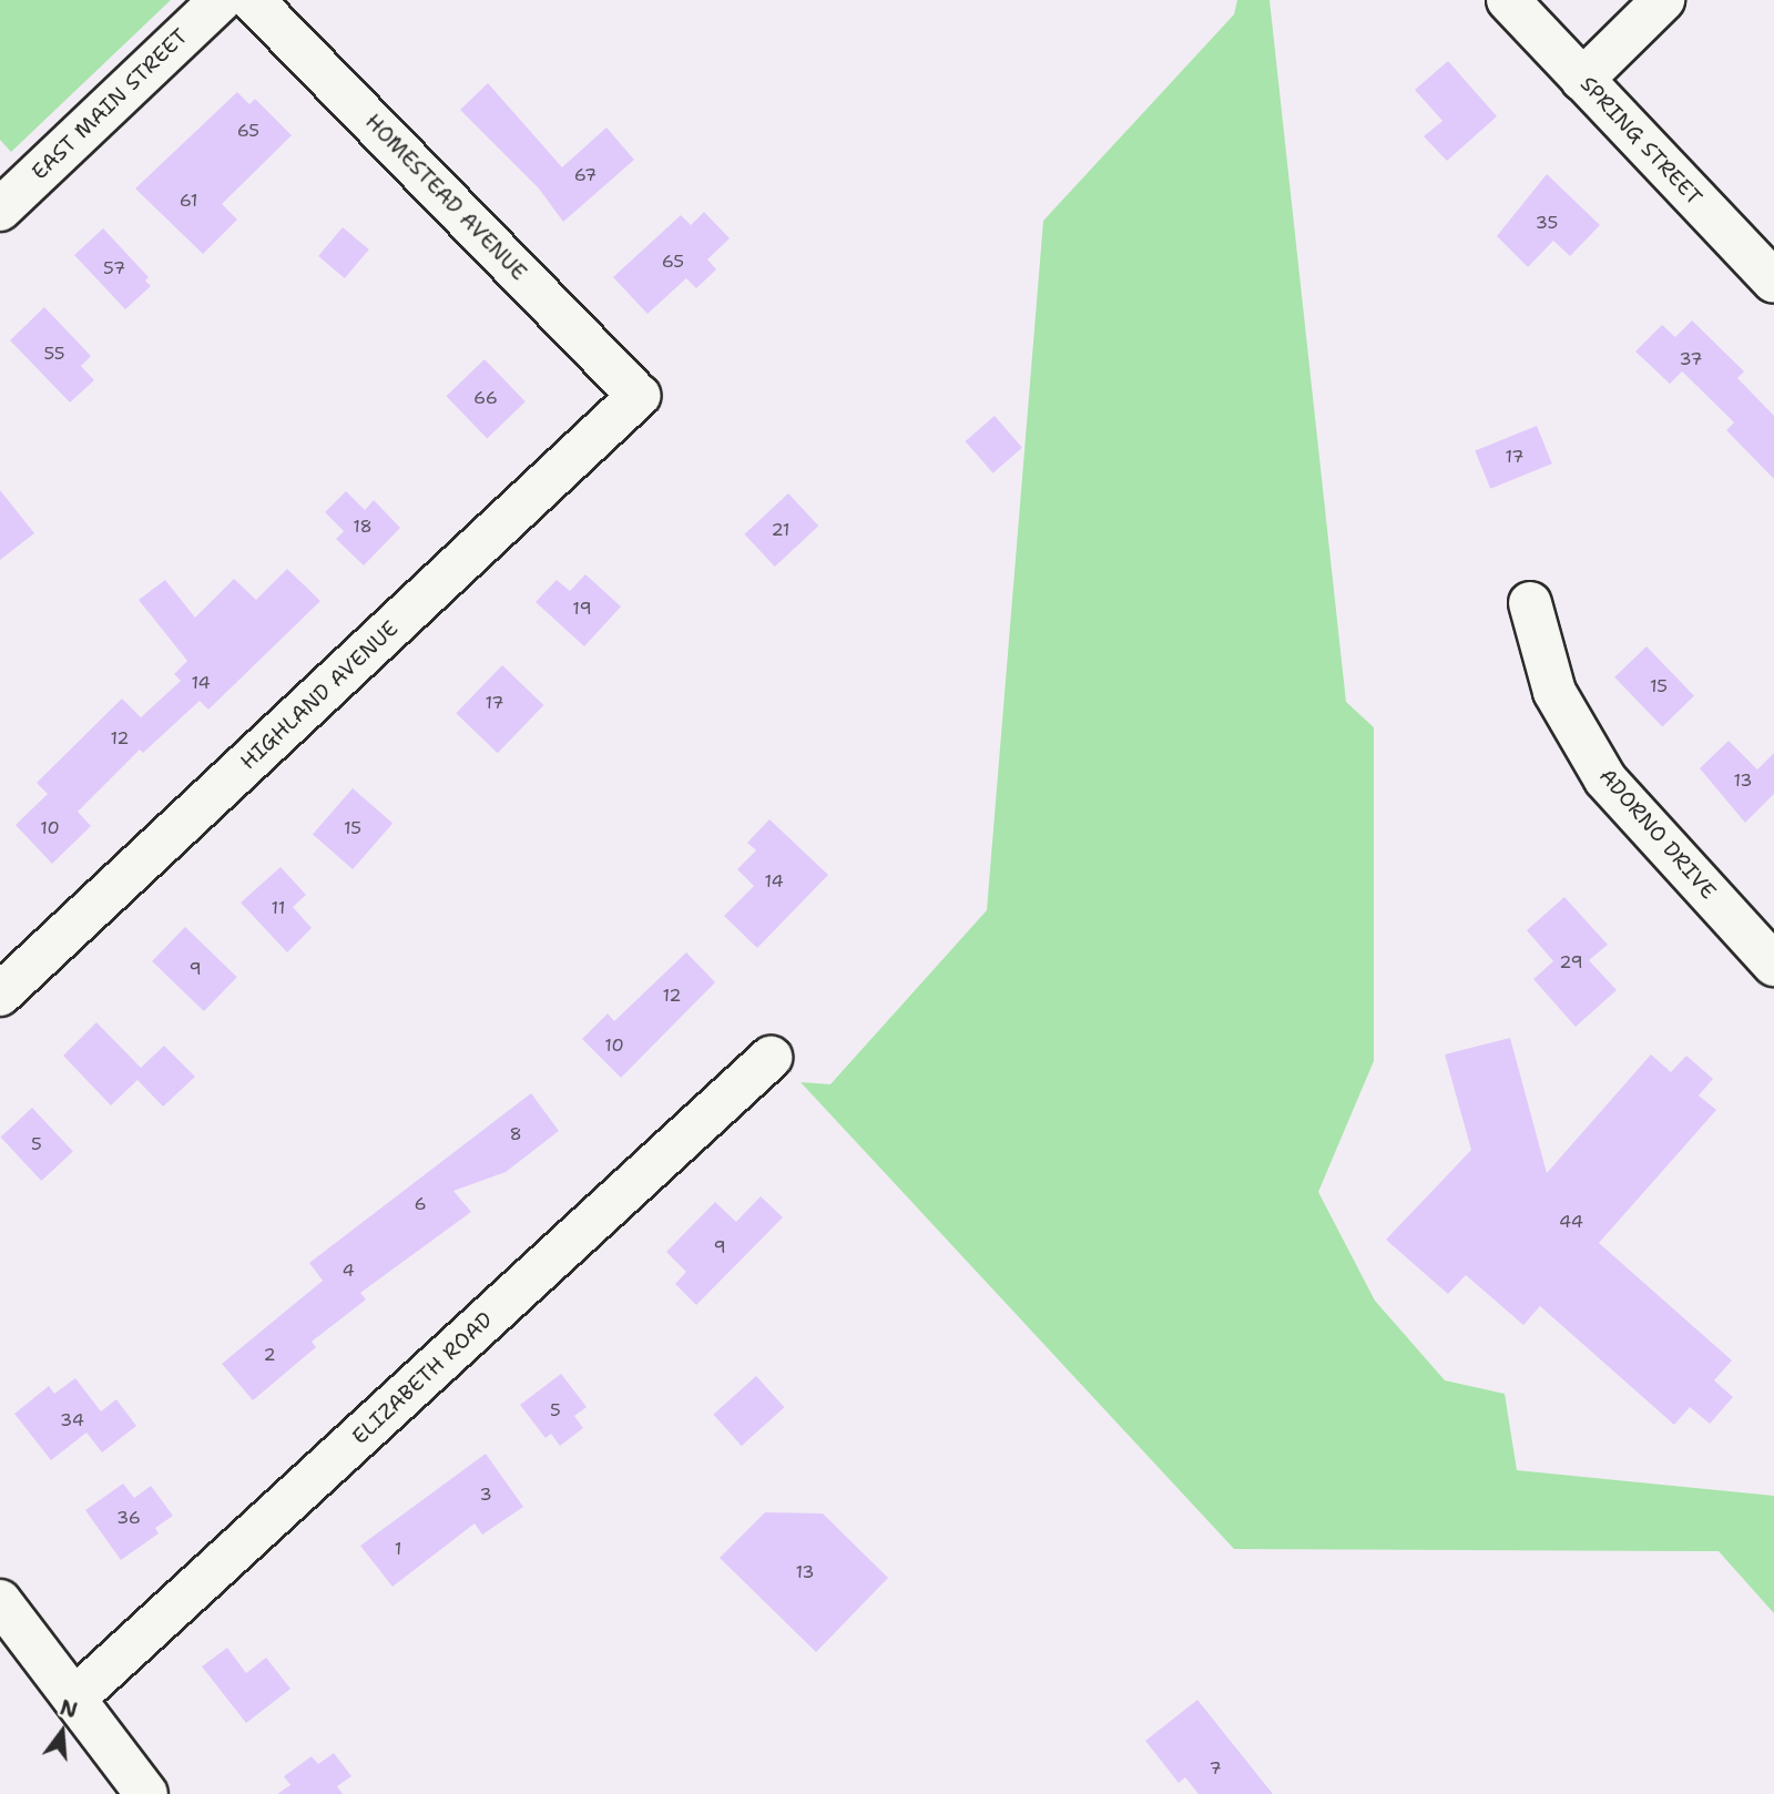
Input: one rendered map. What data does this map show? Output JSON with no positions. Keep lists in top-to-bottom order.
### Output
{
  "streets": {
    "street": [
      "EAST MAIN STREET",
      "SPRING STREET",
      "HOMESTEAD AVENUE",
      "HIGHLAND AVENUE",
      "ADORNO DRIVE",
      "ELIZABETH ROAD"
    ]
  },
  "crossings": [
    ["HOMESTEAD AVENUE", "HIGHLAND AVENUE"]
  ],
  "house_numbers": [
    "65",
    "67",
    "61",
    "35",
    "65",
    "57",
    "55",
    "37",
    "66",
    "17",
    "18",
    "21",
    "19",
    "14",
    "15",
    "17",
    "12",
    "13",
    "10",
    "15",
    "14",
    "11",
    "29",
    "9",
    "12",
    "10",
    "8",
    "5",
    "6",
    "44",
    "9",
    "4",
    "2",
    "5",
    "34",
    "3",
    "36",
    "1",
    "13",
    "7"
  ],
  "north": "top"
}
